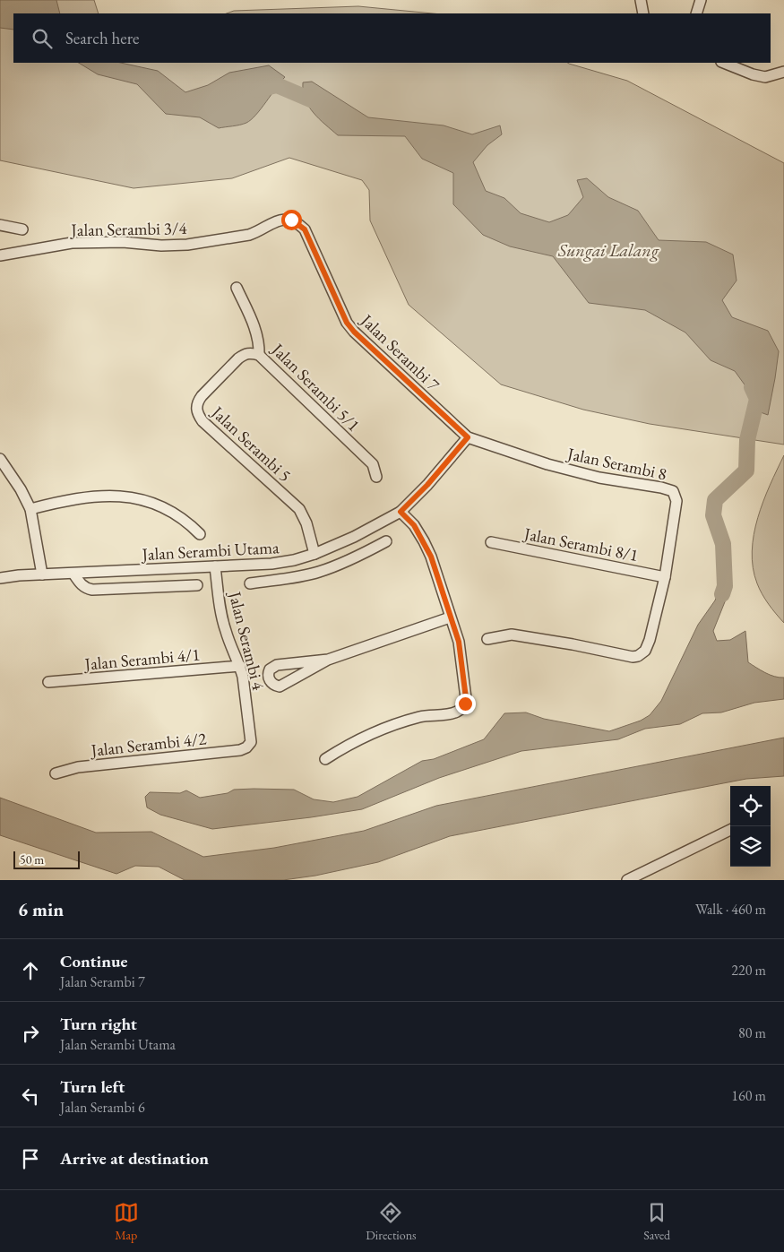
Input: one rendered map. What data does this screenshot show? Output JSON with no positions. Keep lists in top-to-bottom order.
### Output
{
  "streets": {
    "street": [
      "Jalan Serambi 3/4",
      "Jalan Serambi 7",
      "Jalan Serambi 5/1",
      "Jalan Serambi 5",
      "Jalan Serambi 8",
      "Jalan Serambi 8/1",
      "Jalan Serambi Utama",
      "Jalan Serambi 4",
      "Jalan Serambi 4/1",
      "Jalan Serambi 4/2"
    ]
  },
  "crossings": [
    ["Jalan Serambi 3/4", "Jalan Serambi 7"],
    ["Jalan Serambi 7", "Jalan Serambi 8"],
    ["Jalan Serambi 7", "Jalan Serambi Utama"],
    ["Jalan Serambi 5/1", "Jalan Serambi 5"],
    ["Jalan Serambi 5", "Jalan Serambi Utama"],
    ["Jalan Serambi 8", "Jalan Serambi 8/1"],
    ["Jalan Serambi 8", "Jalan Serambi Utama"],
    ["Jalan Serambi Utama", "Jalan Serambi 4"],
    ["Jalan Serambi 4", "Jalan Serambi 4/1"],
    ["Jalan Serambi 4", "Jalan Serambi 4/2"]
  ],
  "water": ["Sungai Lalang"],
  "scale_bar": "50 m",
  "page": {
    "search": "Search here",
    "scale": "50 m",
    "heading": ["6 min", "Walk · 460 m"],
    "list": [
      ["Continue", "Jalan Serambi 7", "220 m"],
      ["Turn right", "Jalan Serambi Utama", "80 m"],
      ["Turn left", "Jalan Serambi 6", "160 m"],
      "Arrive at destination"
    ],
    "nav": ["Map", "Directions", "Saved"]
  }
}
